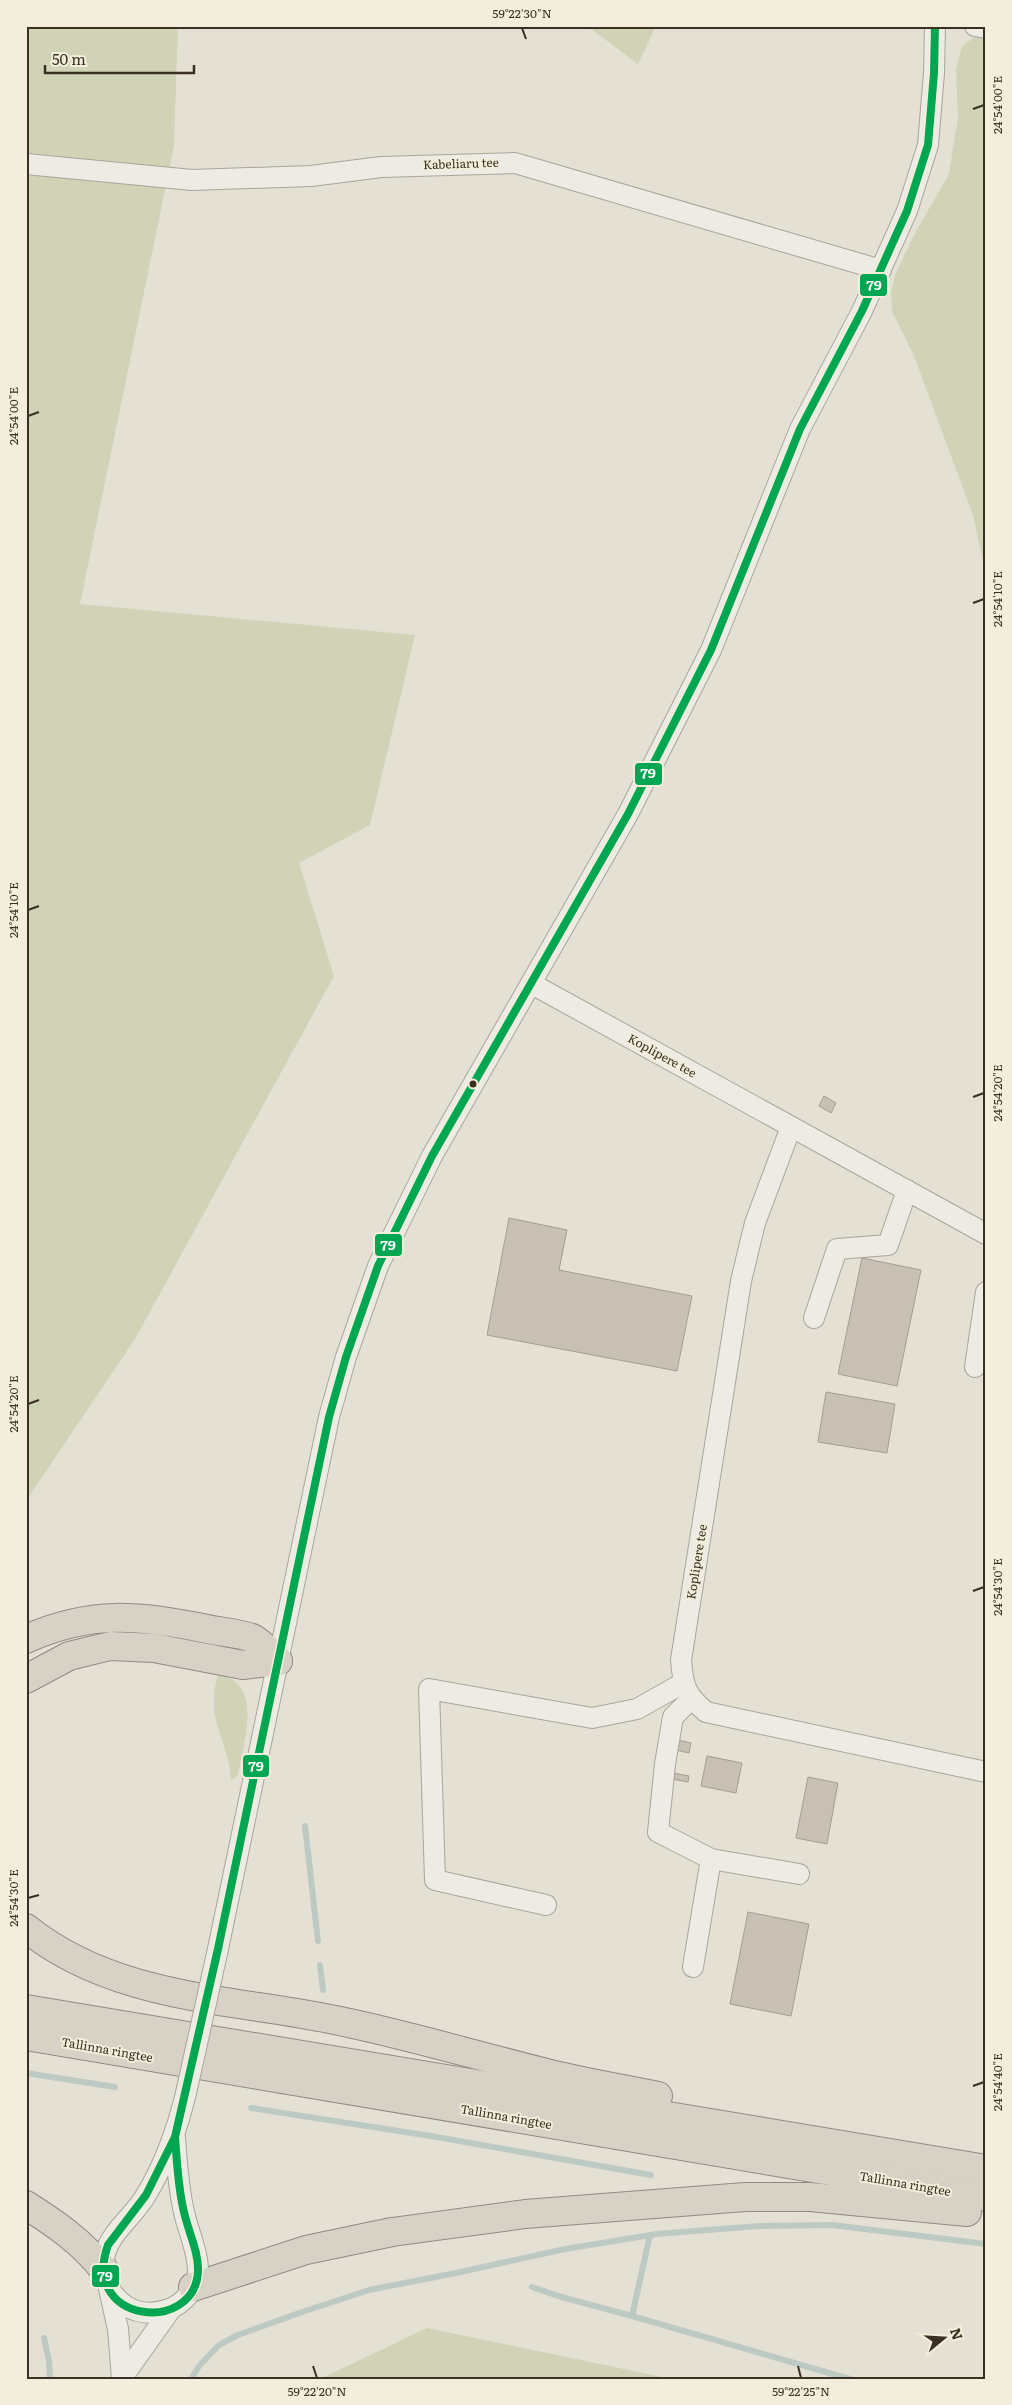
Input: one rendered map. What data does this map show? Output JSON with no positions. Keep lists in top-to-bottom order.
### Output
{
  "streets": {
    "highway": ["Tallinna ringtee"],
    "street": ["Kabeliaru tee", "Koplipere tee"]
  },
  "lines": ["transit line 79"],
  "scale_bar": "50 m",
  "north": "right",
  "coordinates": [
    "59°22'30\"N",
    "24°54'00\"E",
    "24°54'10\"E",
    "24°54'20\"E",
    "24°54'30\"E",
    "24°54'40\"E",
    "59°22'20\"N",
    "59°22'25\"N"
  ]
}
